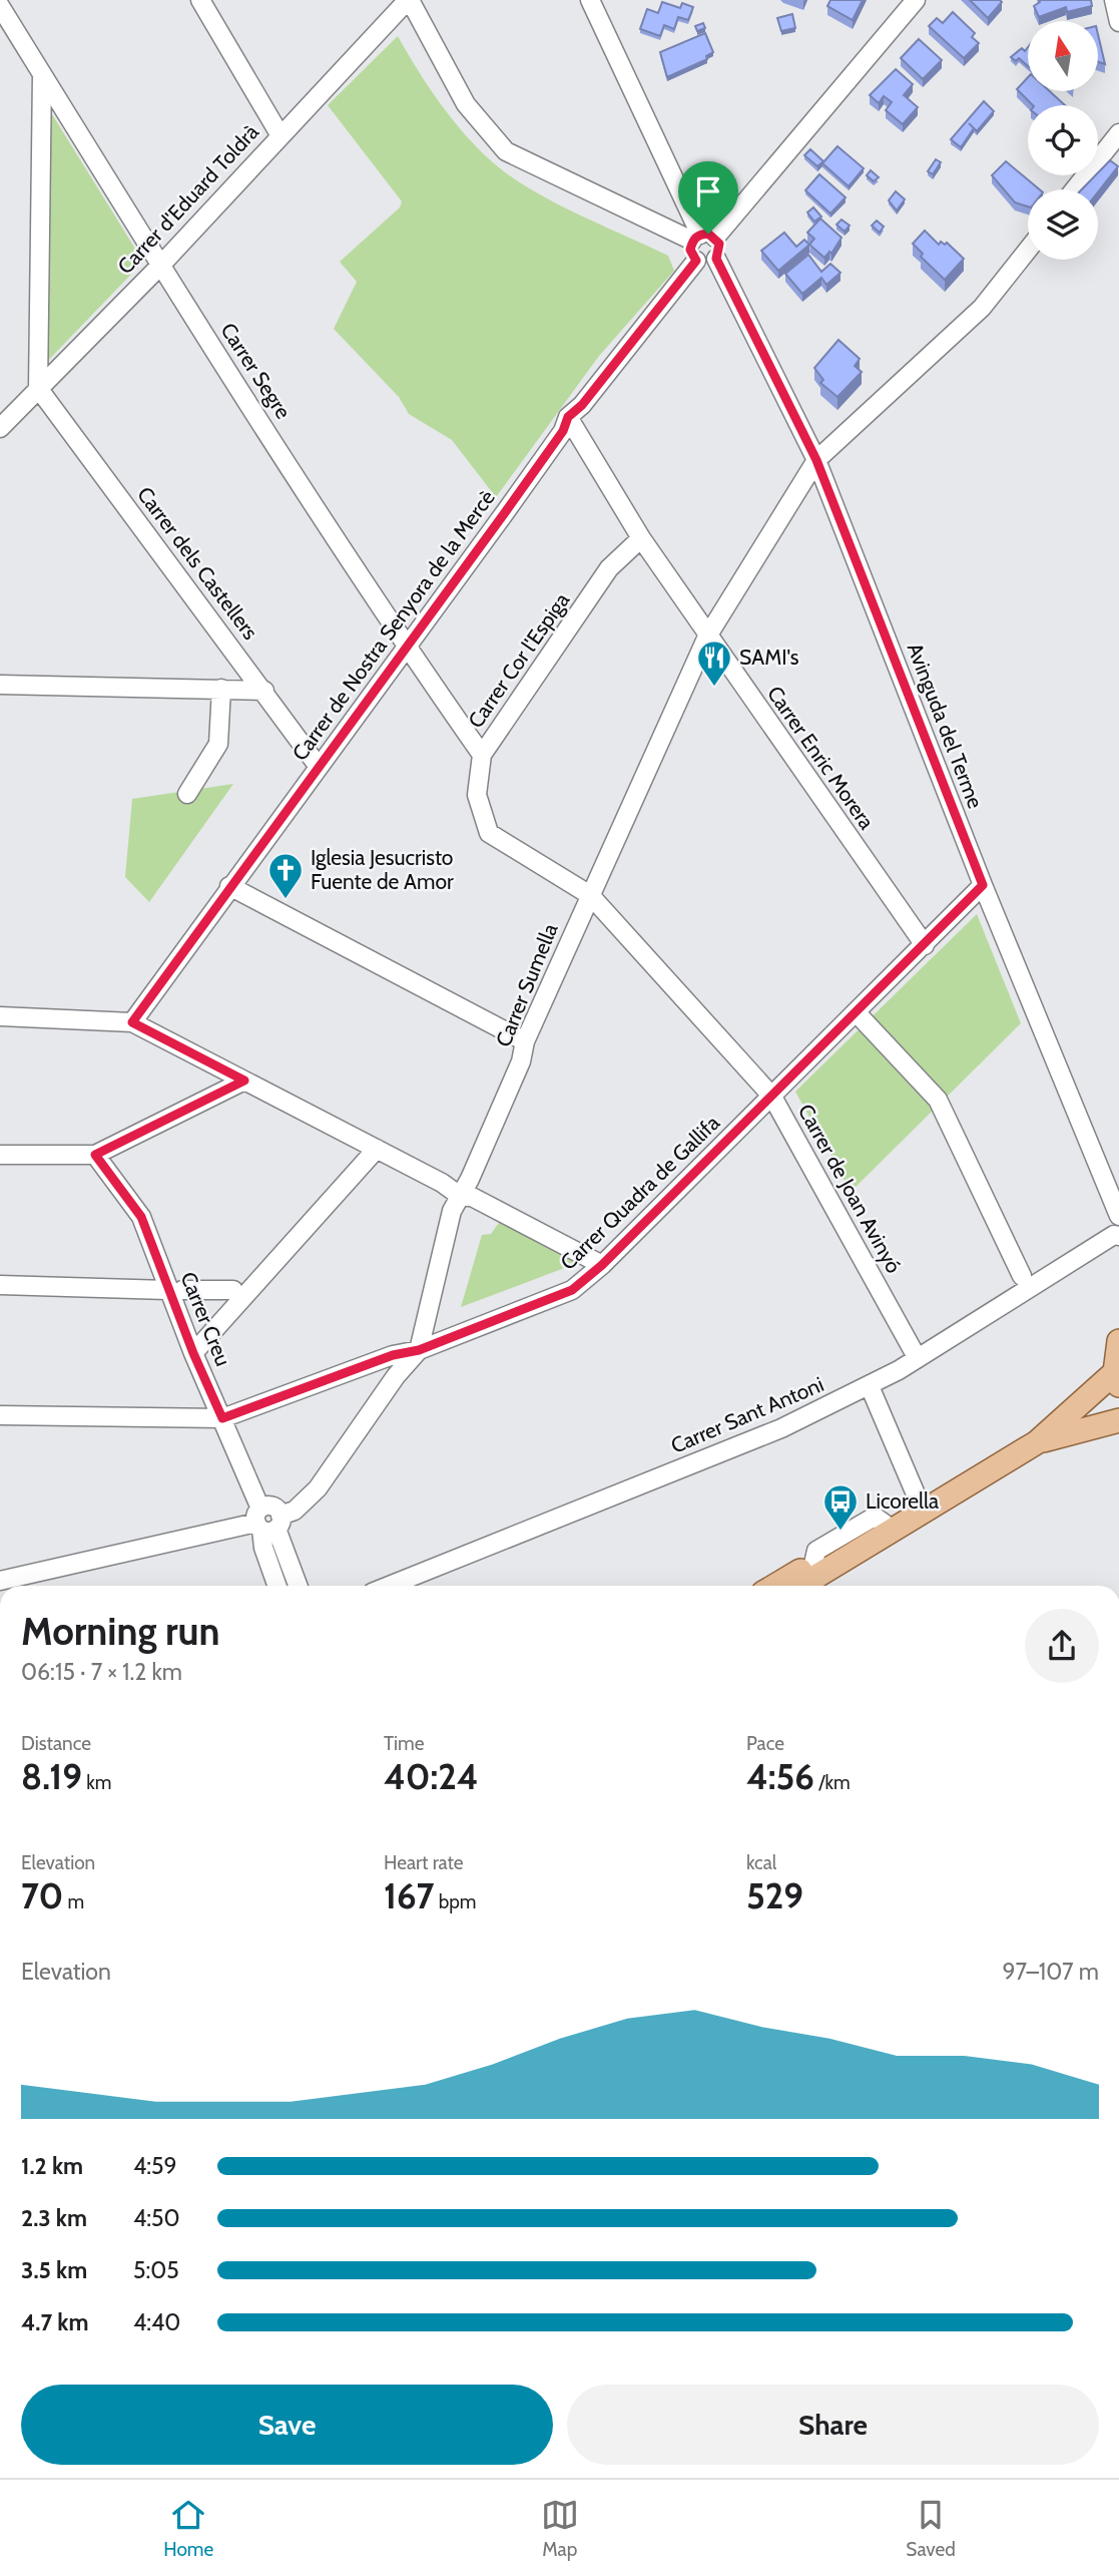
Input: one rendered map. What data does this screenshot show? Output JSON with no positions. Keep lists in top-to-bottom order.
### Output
{
  "streets": {
    "street": [
      "Carrer d'Eduard Toldrà",
      "Carrer Segre",
      "Carrer dels Castellers",
      "Carrer de Nostra Senyora de la Mercè",
      "Carrer Cor l'Espiga",
      "Avinguda del Terme",
      "Carrer Enric Morera",
      "Carrer Sumella",
      "Carrer de Joan Avinyó",
      "Carrer Quadra de Gallifa",
      "Carrer Creu",
      "Carrer Sant Antoni"
    ]
  },
  "crossings": [
    ["Carrer d'Eduard Toldrà", "Carrer Segre"],
    ["Carrer d'Eduard Toldrà", "Carrer dels Castellers"],
    ["Carrer Segre", "Carrer de Nostra Senyora de la Mercè"],
    ["Carrer Segre", "Carrer Cor l'Espiga"],
    ["Carrer dels Castellers", "Carrer de Nostra Senyora de la Mercè"],
    ["Carrer de Nostra Senyora de la Mercè", "Carrer Enric Morera"],
    ["Carrer Cor l'Espiga", "Carrer Enric Morera"],
    ["Carrer Cor l'Espiga", "Carrer Sumella"],
    ["Carrer Cor l'Espiga", "Carrer de Joan Avinyó"],
    ["Avinguda del Terme", "Carrer Sumella"],
    ["Avinguda del Terme", "Carrer Quadra de Gallifa"],
    ["Carrer Enric Morera", "Carrer Sumella"],
    ["Carrer Enric Morera", "Carrer Quadra de Gallifa"],
    ["Carrer Sumella", "Carrer de Joan Avinyó"],
    ["Carrer Sumella", "Carrer Quadra de Gallifa"],
    ["Carrer Sumella", "Carrer Creu"],
    ["Carrer de Joan Avinyó", "Carrer Quadra de Gallifa"],
    ["Carrer de Joan Avinyó", "Carrer Sant Antoni"],
    ["Carrer Quadra de Gallifa", "Carrer Creu"]
  ],
  "places": {
    "restaurant": ["SAMI's"],
    "church": ["Iglesia Jesucristo Fuente de Amor"],
    "bus stop": ["Licorella"]
  },
  "north": "top",
  "page": {
    "heading": ["Morning run", "06:15 · 7 × 1.2 km"],
    "stats": [
      ["Distance", "8.19 km"],
      ["Time", "40:24"],
      ["Pace", "4:56 /km"],
      ["Elevation", "70 m"],
      ["Heart rate", "167 bpm"],
      ["kcal", "529"]
    ],
    "chart": ["Elevation", "97–107 m"],
    "list": [
      {
        "name": "1.2 km",
        "note": "4:59"
      },
      {
        "name": "2.3 km",
        "note": "4:50"
      },
      {
        "name": "3.5 km",
        "note": "5:05"
      },
      {
        "name": "4.7 km",
        "note": "4:40"
      }
    ],
    "buttons": ["Save", "Share"],
    "tabs": ["Home", "Map", "Saved"]
  }
}
